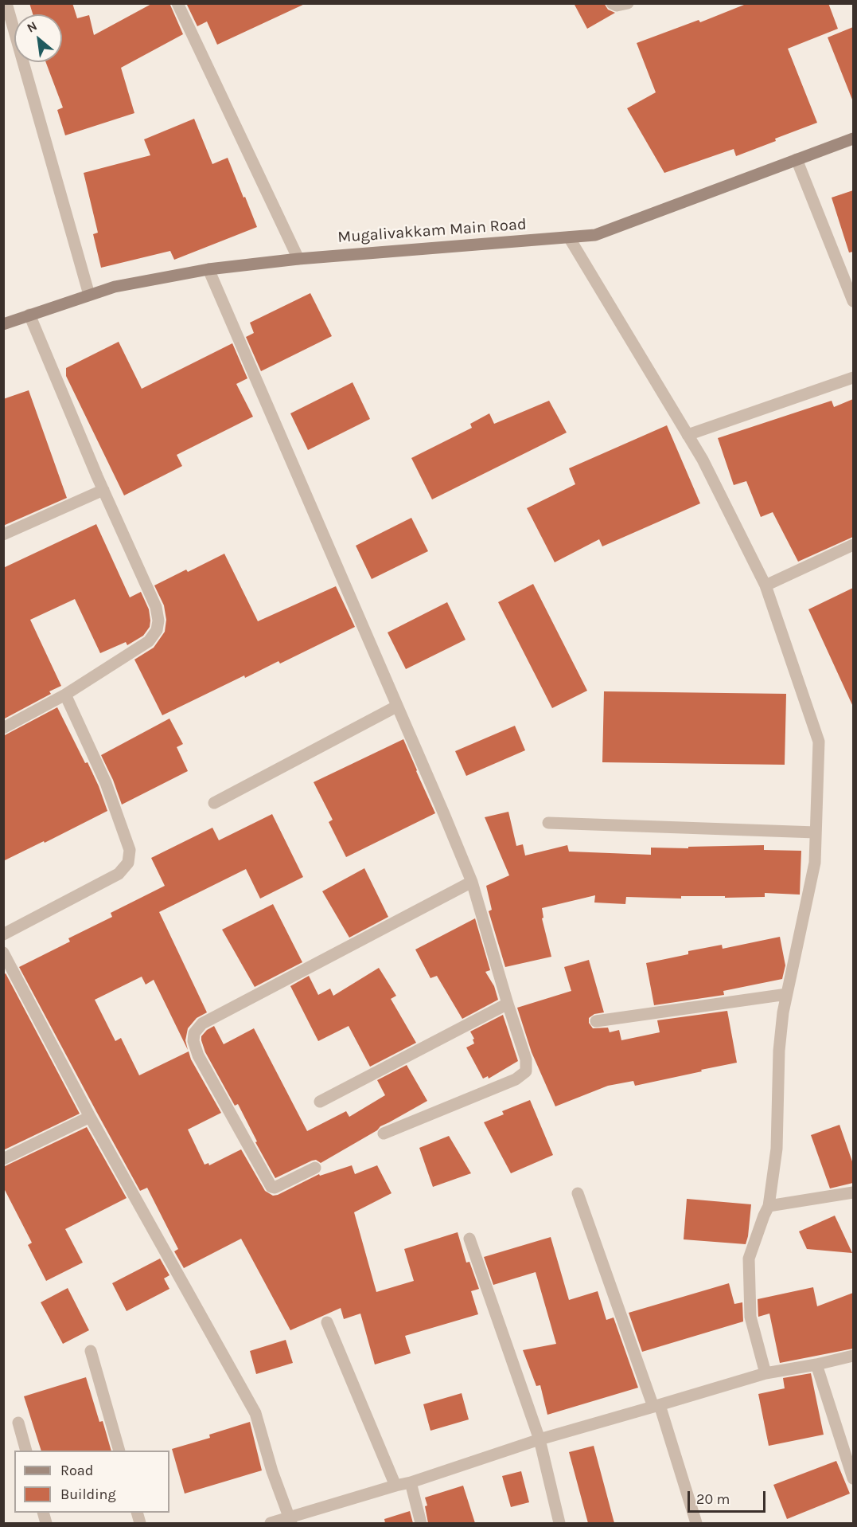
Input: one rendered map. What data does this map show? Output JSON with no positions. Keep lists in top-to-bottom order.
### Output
{
  "streets": {
    "street": ["Mugalivakkam Main Road"]
  },
  "legend": ["Road", "Building"],
  "scale_bar": "20 m",
  "north": "top left"
}
